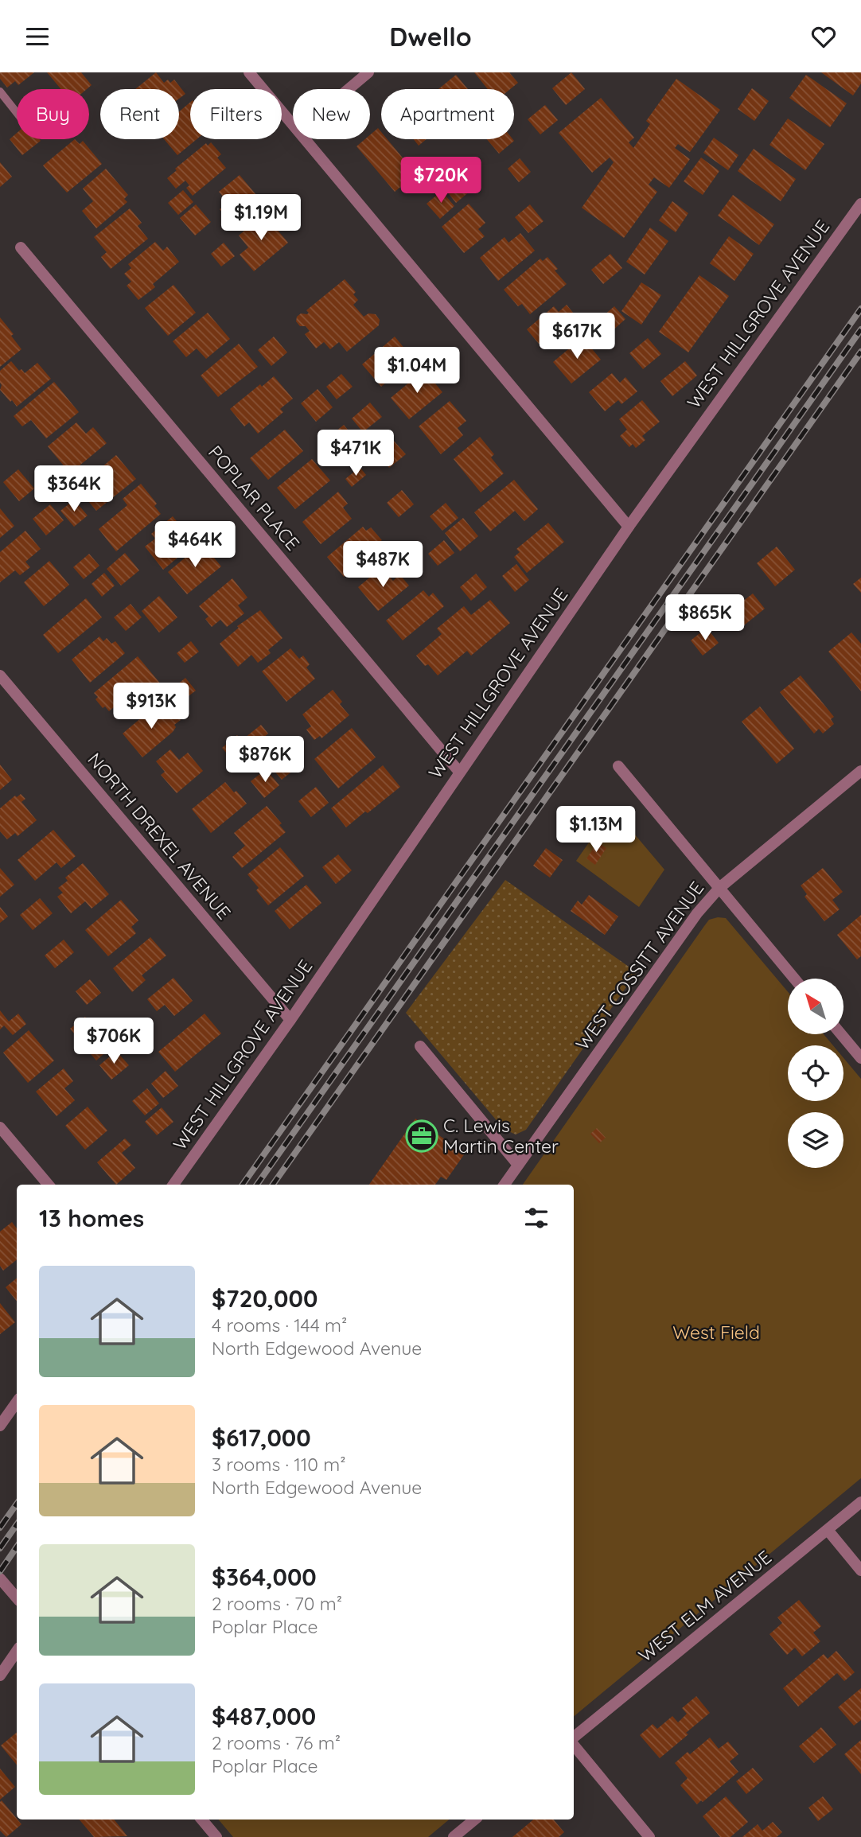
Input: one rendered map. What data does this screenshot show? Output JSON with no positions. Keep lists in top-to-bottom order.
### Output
{
  "streets": {
    "street": [
      "WEST HILLGROVE AVENUE",
      "POPLAR PLACE",
      "NORTH DREXEL AVENUE",
      "WEST COSSITT AVENUE",
      "WEST ELM AVENUE"
    ]
  },
  "crossings": [
    ["WEST HILLGROVE AVENUE", "POPLAR PLACE"],
    ["WEST HILLGROVE AVENUE", "NORTH DREXEL AVENUE"]
  ],
  "parks": ["West Field"],
  "places": {
    "office": ["C. Lewis Martin Center"]
  },
  "north": "top left",
  "page": {
    "header": "Dwello",
    "chip": [
      "Buy",
      "Rent",
      "Filters",
      "New",
      "Apartment"
    ],
    "price": [
      "$720K",
      "$1.19M",
      "$617K",
      "$1.04M",
      "$471K",
      "$364K",
      "$464K",
      "$487K",
      "$865K",
      "$913K",
      "$876K",
      "$1.13M",
      "$706K"
    ],
    "heading": "13 homes",
    "list": [
      {
        "name": "$720,000",
        "note": "4 rooms · 144 m² · North Edgewood Avenue"
      },
      {
        "name": "$617,000",
        "note": "3 rooms · 110 m² · North Edgewood Avenue"
      },
      {
        "name": "$364,000",
        "note": "2 rooms · 70 m² · Poplar Place"
      },
      {
        "name": "$487,000",
        "note": "2 rooms · 76 m² · Poplar Place"
      }
    ]
  }
}
